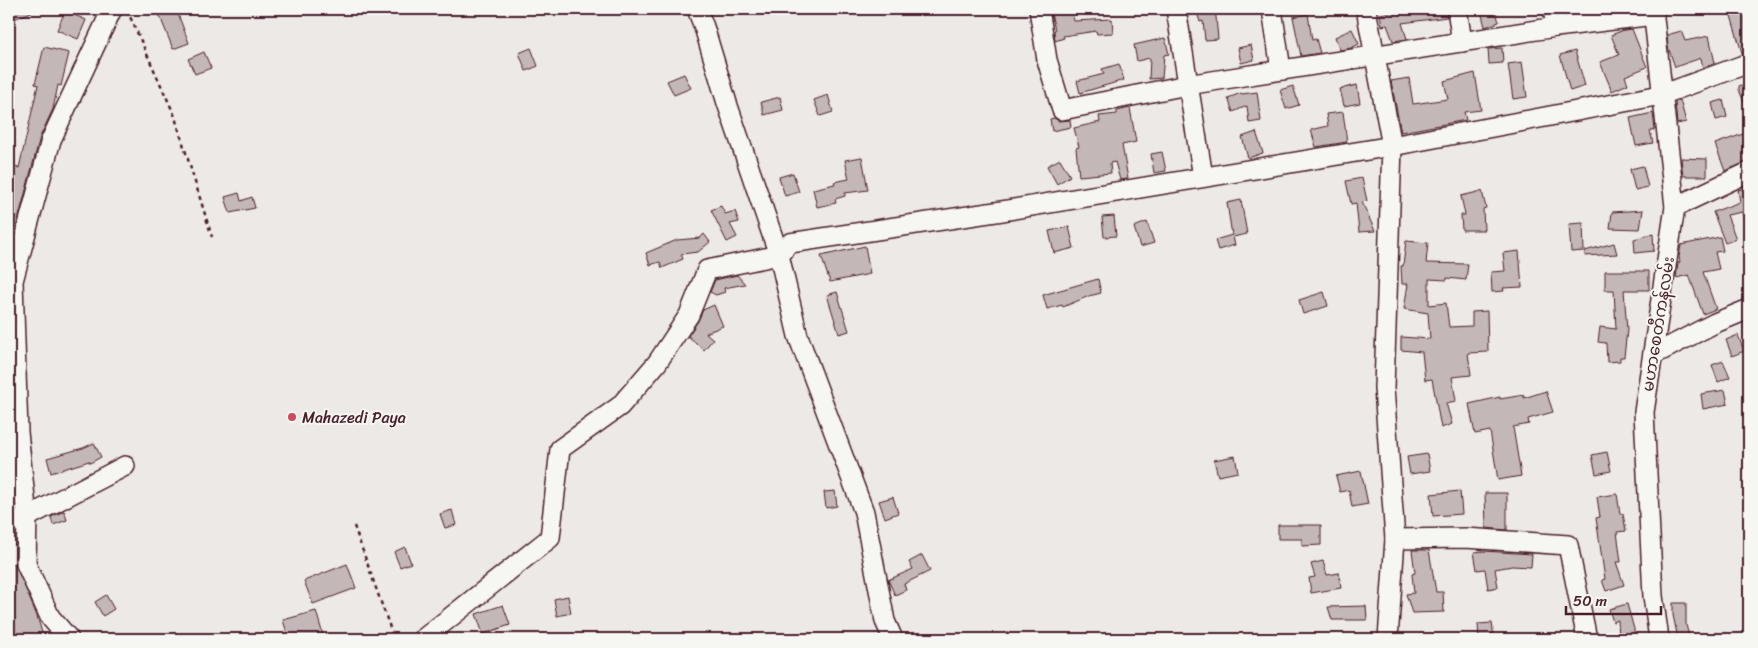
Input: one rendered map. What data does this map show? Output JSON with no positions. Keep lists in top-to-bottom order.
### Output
{
  "streets": {
    "street": ["မဟာစေတီကန်လမ်း"]
  },
  "places": ["Mahazedi Paya"],
  "scale_bar": "50 m"
}
